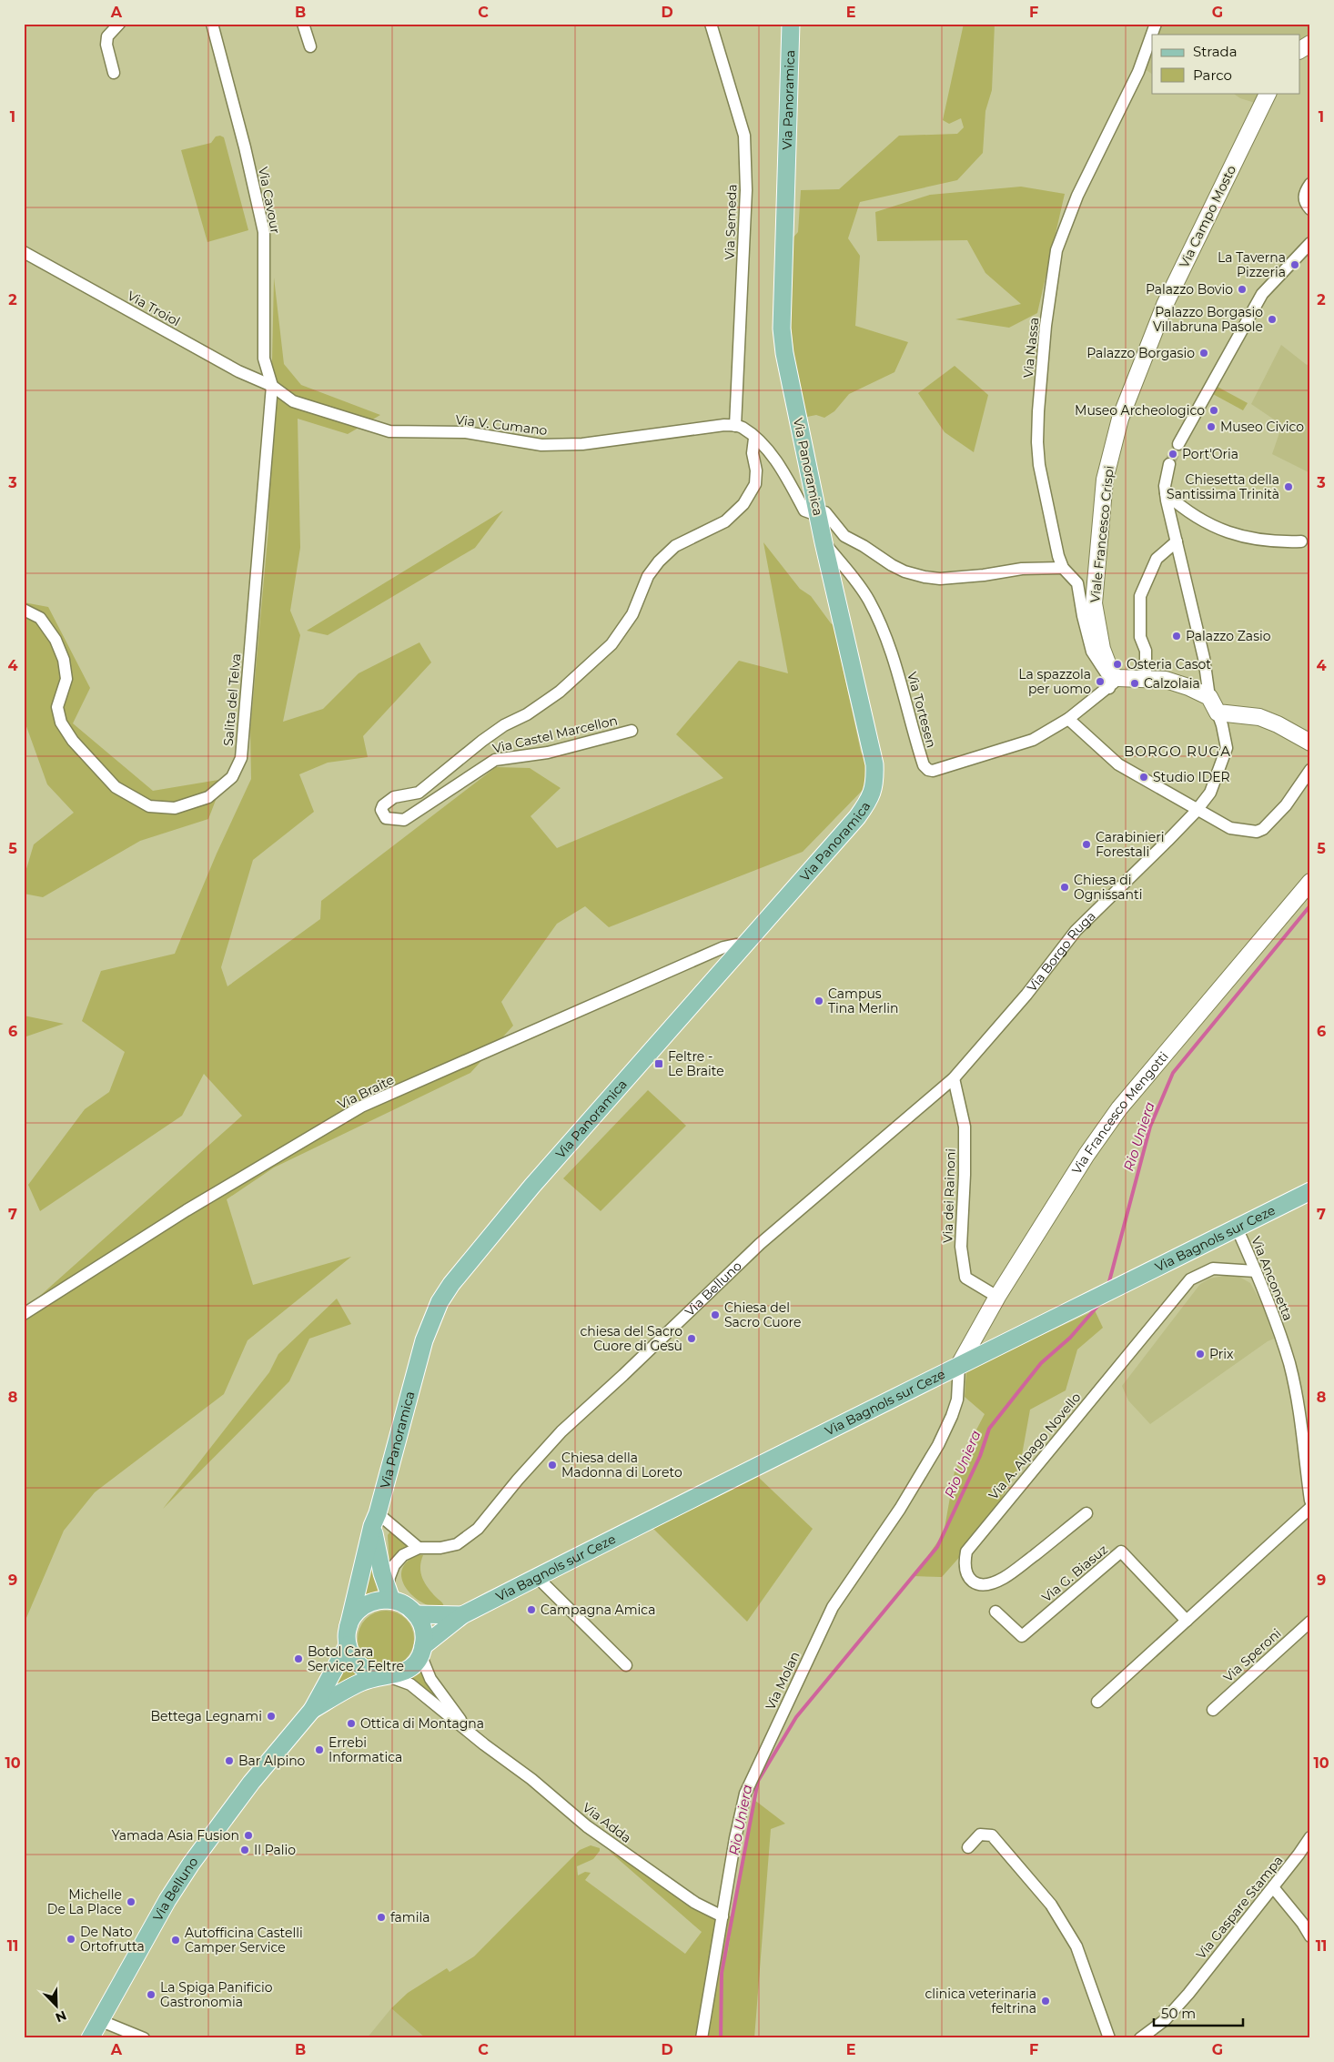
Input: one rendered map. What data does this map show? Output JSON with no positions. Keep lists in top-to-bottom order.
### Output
{
  "streets": {
    "main road": ["Via Panoramica", "Via Bagnols sur Ceze", "Via Belluno"],
    "street": [
      "Via Cavour",
      "Via Campo Mosto",
      "Via Semeda",
      "Via Troiol",
      "Via Nassa",
      "Via V. Cumano",
      "Viale Francesco Crispi",
      "Salita del Telva",
      "Via Tortesen",
      "Via Castel Marcellon",
      "Via Borgo Ruga",
      "Via Braite",
      "Via Francesco Mengotti",
      "Via dei Rainoni",
      "Via Anconetta",
      "Via A. Alpago Novello",
      "Via G. Biasuz",
      "Via Speroni",
      "Via Molan",
      "Via Adda",
      "Via Gaspare Stampa"
    ]
  },
  "crossings": [
    ["Via Panoramica", "Via Tortesen"],
    ["Via Panoramica", "Via Braite"],
    ["Via Panoramica", "Via Bagnols sur Ceze"],
    ["Via Panoramica", "Via Belluno"],
    ["Via Panoramica", "Via Adda"],
    ["Via Cavour", "Via Troiol"],
    ["Via Cavour", "Via V. Cumano"],
    ["Via Cavour", "Salita del Telva"],
    ["Via Campo Mosto", "Viale Francesco Crispi"],
    ["Via Semeda", "Via V. Cumano"],
    ["Via Troiol", "Via V. Cumano"],
    ["Via Troiol", "Salita del Telva"],
    ["Via Nassa", "Viale Francesco Crispi"],
    ["Via Nassa", "Via Tortesen"],
    ["Via V. Cumano", "Salita del Telva"],
    ["Viale Francesco Crispi", "Via Tortesen"],
    ["Via Borgo Ruga", "Via dei Rainoni"],
    ["Via Borgo Ruga", "Via Belluno"],
    ["Via Francesco Mengotti", "Via dei Rainoni"],
    ["Via Francesco Mengotti", "Via Bagnols sur Ceze"],
    ["Via Francesco Mengotti", "Via Molan"],
    ["Via dei Rainoni", "Via Belluno"],
    ["Via Bagnols sur Ceze", "Via Anconetta"],
    ["Via Bagnols sur Ceze", "Via Belluno"],
    ["Via Bagnols sur Ceze", "Via Molan"],
    ["Via Bagnols sur Ceze", "Via Adda"],
    ["Via Anconetta", "Via A. Alpago Novello"],
    ["Via Belluno", "Via Adda"],
    ["Via Molan", "Via Adda"]
  ],
  "districts": ["BORGO RUGA"],
  "water": ["Rio Uniera"],
  "places": {
    "other": [
      "La Taverna Pizzeria",
      "Palazzo Bovio",
      "Palazzo Borgasio Villabruna Pasole",
      "Palazzo Borgasio",
      "Museo Archeologico",
      "Museo Civico",
      "Port'Oria",
      "Chiesetta della Santissima Trinità",
      "Palazzo Zasio",
      "Osteria Casot",
      "La spazzola per uomo",
      "Calzolaia",
      "Studio IDER",
      "Carabinieri Forestali",
      "Chiesa di Ognissanti",
      "Campus Tina Merlin",
      "Chiesa del Sacro Cuore",
      "chiesa del Sacro Cuore di Gesù",
      "Prix",
      "Chiesa della Madonna di Loreto",
      "Campagna Amica",
      "Botol Cara Service 2 Feltre",
      "Bettega Legnami",
      "Ottica di Montagna",
      "Errebi Informatica",
      "Bar Alpino",
      "Yamada Asia Fusion",
      "Il Palio",
      "Michelle De La Place",
      "famila",
      "De Nato Ortofrutta",
      "Autofficina Castelli Camper Service",
      "La Spiga Panificio Gastronomia",
      "clinica veterinaria feltrina"
    ],
    "transit": ["Feltre - Le Braite"]
  },
  "legend": ["Strada", "Parco"],
  "scale_bar": "50 m",
  "north": "bottom right",
  "grid": {
    "columns": [
      "A",
      "B",
      "C",
      "D",
      "E",
      "F",
      "G"
    ],
    "rows": [
      "1",
      "2",
      "3",
      "4",
      "5",
      "6",
      "7",
      "8",
      "9",
      "10",
      "11"
    ]
  }
}
